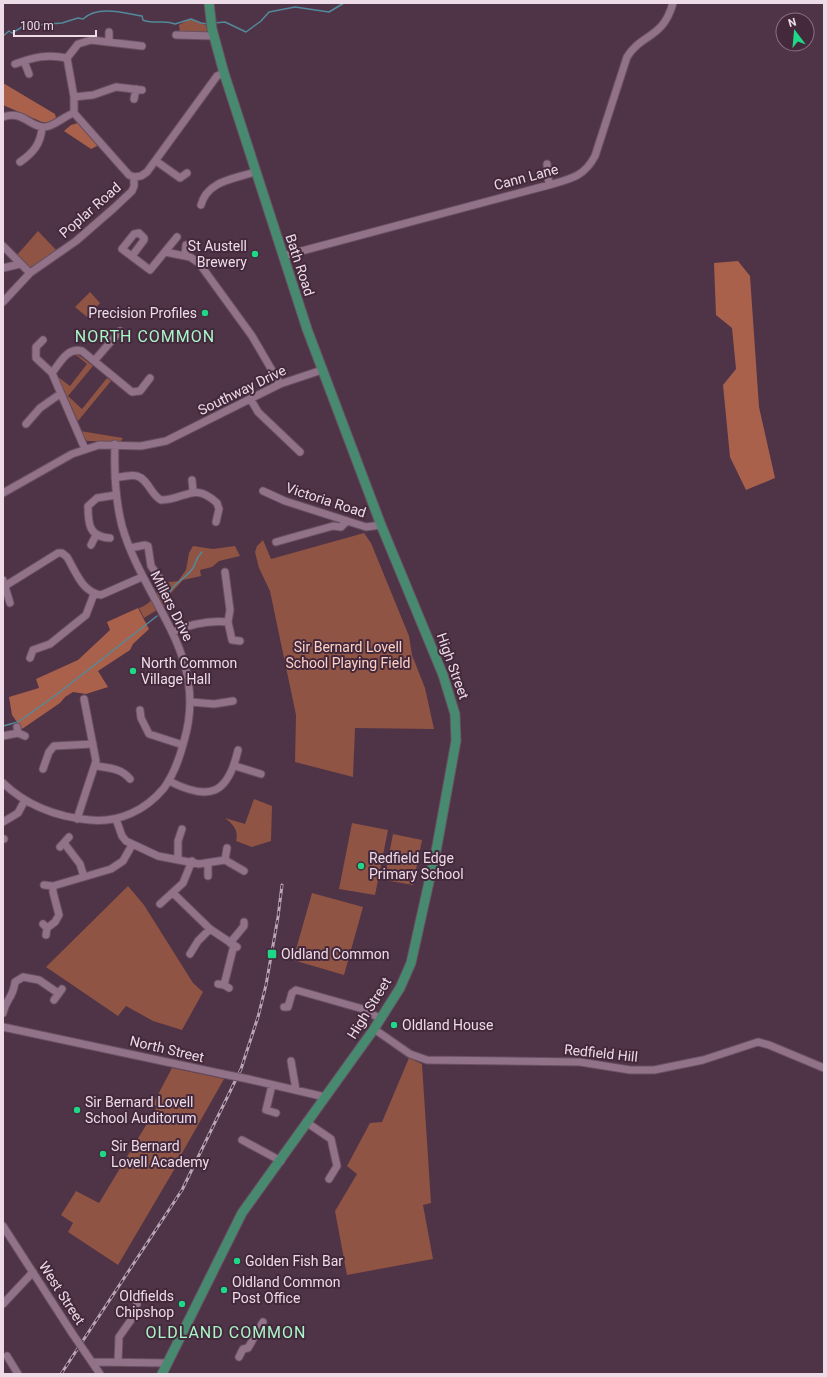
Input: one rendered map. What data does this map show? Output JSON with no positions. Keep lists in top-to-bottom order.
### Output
{
  "streets": {
    "main road": ["Bath Road", "High Street"],
    "street": [
      "Cann Lane",
      "Poplar Road",
      "Southway Drive",
      "Victoria Road",
      "Millers Drive",
      "North Street",
      "Redfield Hill",
      "West Street"
    ]
  },
  "crossings": [
    ["Cann Lane", "Bath Road"],
    ["Poplar Road", "Bath Road"],
    ["Bath Road", "Southway Drive"],
    ["Bath Road", "Victoria Road"],
    ["Bath Road", "High Street"],
    ["Southway Drive", "Millers Drive"],
    ["Victoria Road", "High Street"],
    ["High Street", "North Street"],
    ["High Street", "Redfield Hill"]
  ],
  "districts": ["NORTH COMMON", "OLDLAND COMMON"],
  "parks": ["Sir Bernard Lovell School Playing Field"],
  "places": {
    "other": [
      "St Austell Brewery",
      "Precision Profiles",
      "North Common Village Hall",
      "Redfield Edge Primary School",
      "Oldland House",
      "Sir Bernard Lovell School Auditorum",
      "Sir Bernard Lovell Academy",
      "Golden Fish Bar",
      "Oldland Common Post Office",
      "Oldfields Chipshop"
    ],
    "transit": ["Oldland Common"]
  },
  "scale_bar": "100 m",
  "north": "top"
}
